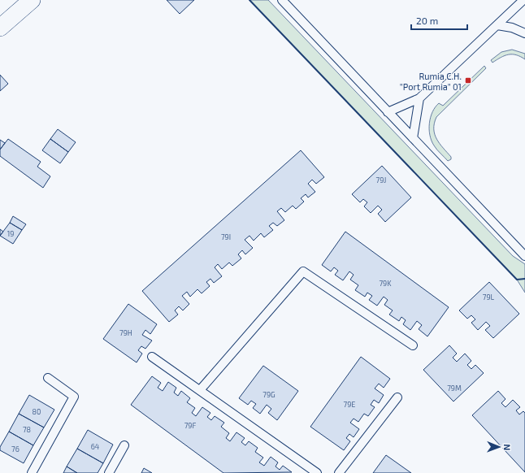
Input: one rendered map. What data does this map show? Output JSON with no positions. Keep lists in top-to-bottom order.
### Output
{
  "places": {
    "transit": ["Rumia C.H. \"Port Rumia\" 01"]
  },
  "house_numbers": [
    "79J",
    "19",
    "79I",
    "79K",
    "79L",
    "79H",
    "79M",
    "79G",
    "79E",
    "80",
    "79F",
    "78",
    "64",
    "76"
  ],
  "scale_bar": "20 m",
  "north": "right"
}
